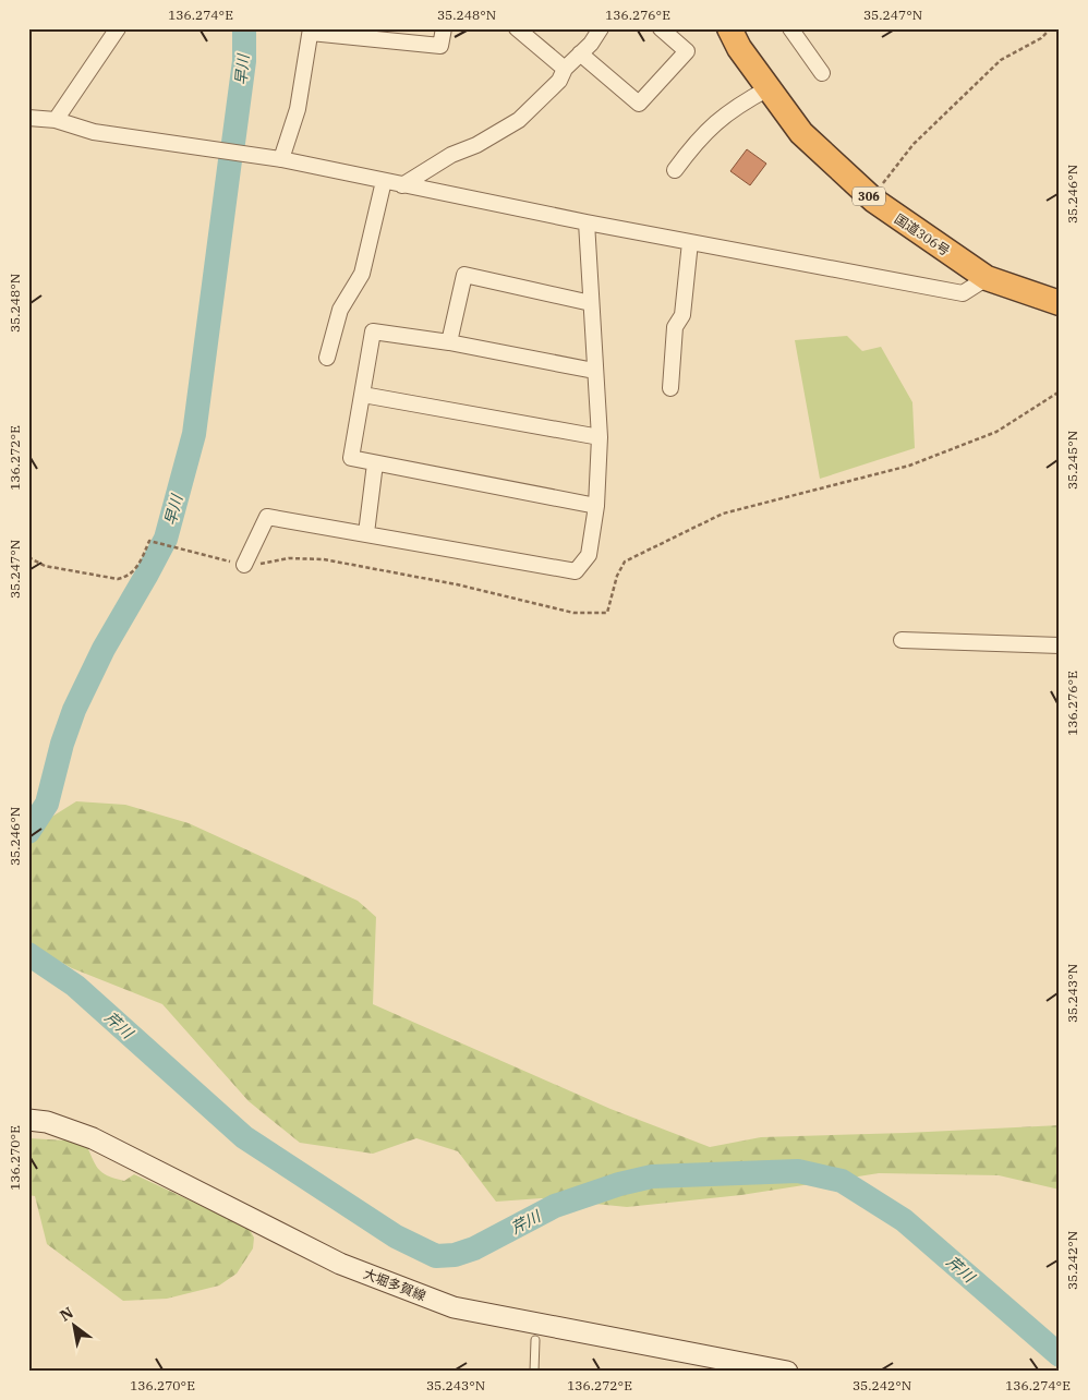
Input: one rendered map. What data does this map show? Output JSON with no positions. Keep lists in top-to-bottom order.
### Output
{
  "streets": {
    "highway": ["306", "国道306号"],
    "main road": ["大堀多賀線"]
  },
  "water": ["早川", "芹川"],
  "north": "top left",
  "coordinates": [
    "136.274°E",
    "35.248°N",
    "136.276°E",
    "35.247°N",
    "35.246°N",
    "136.272°E",
    "35.245°N",
    "35.243°N",
    "136.270°E",
    "35.242°N"
  ]
}
